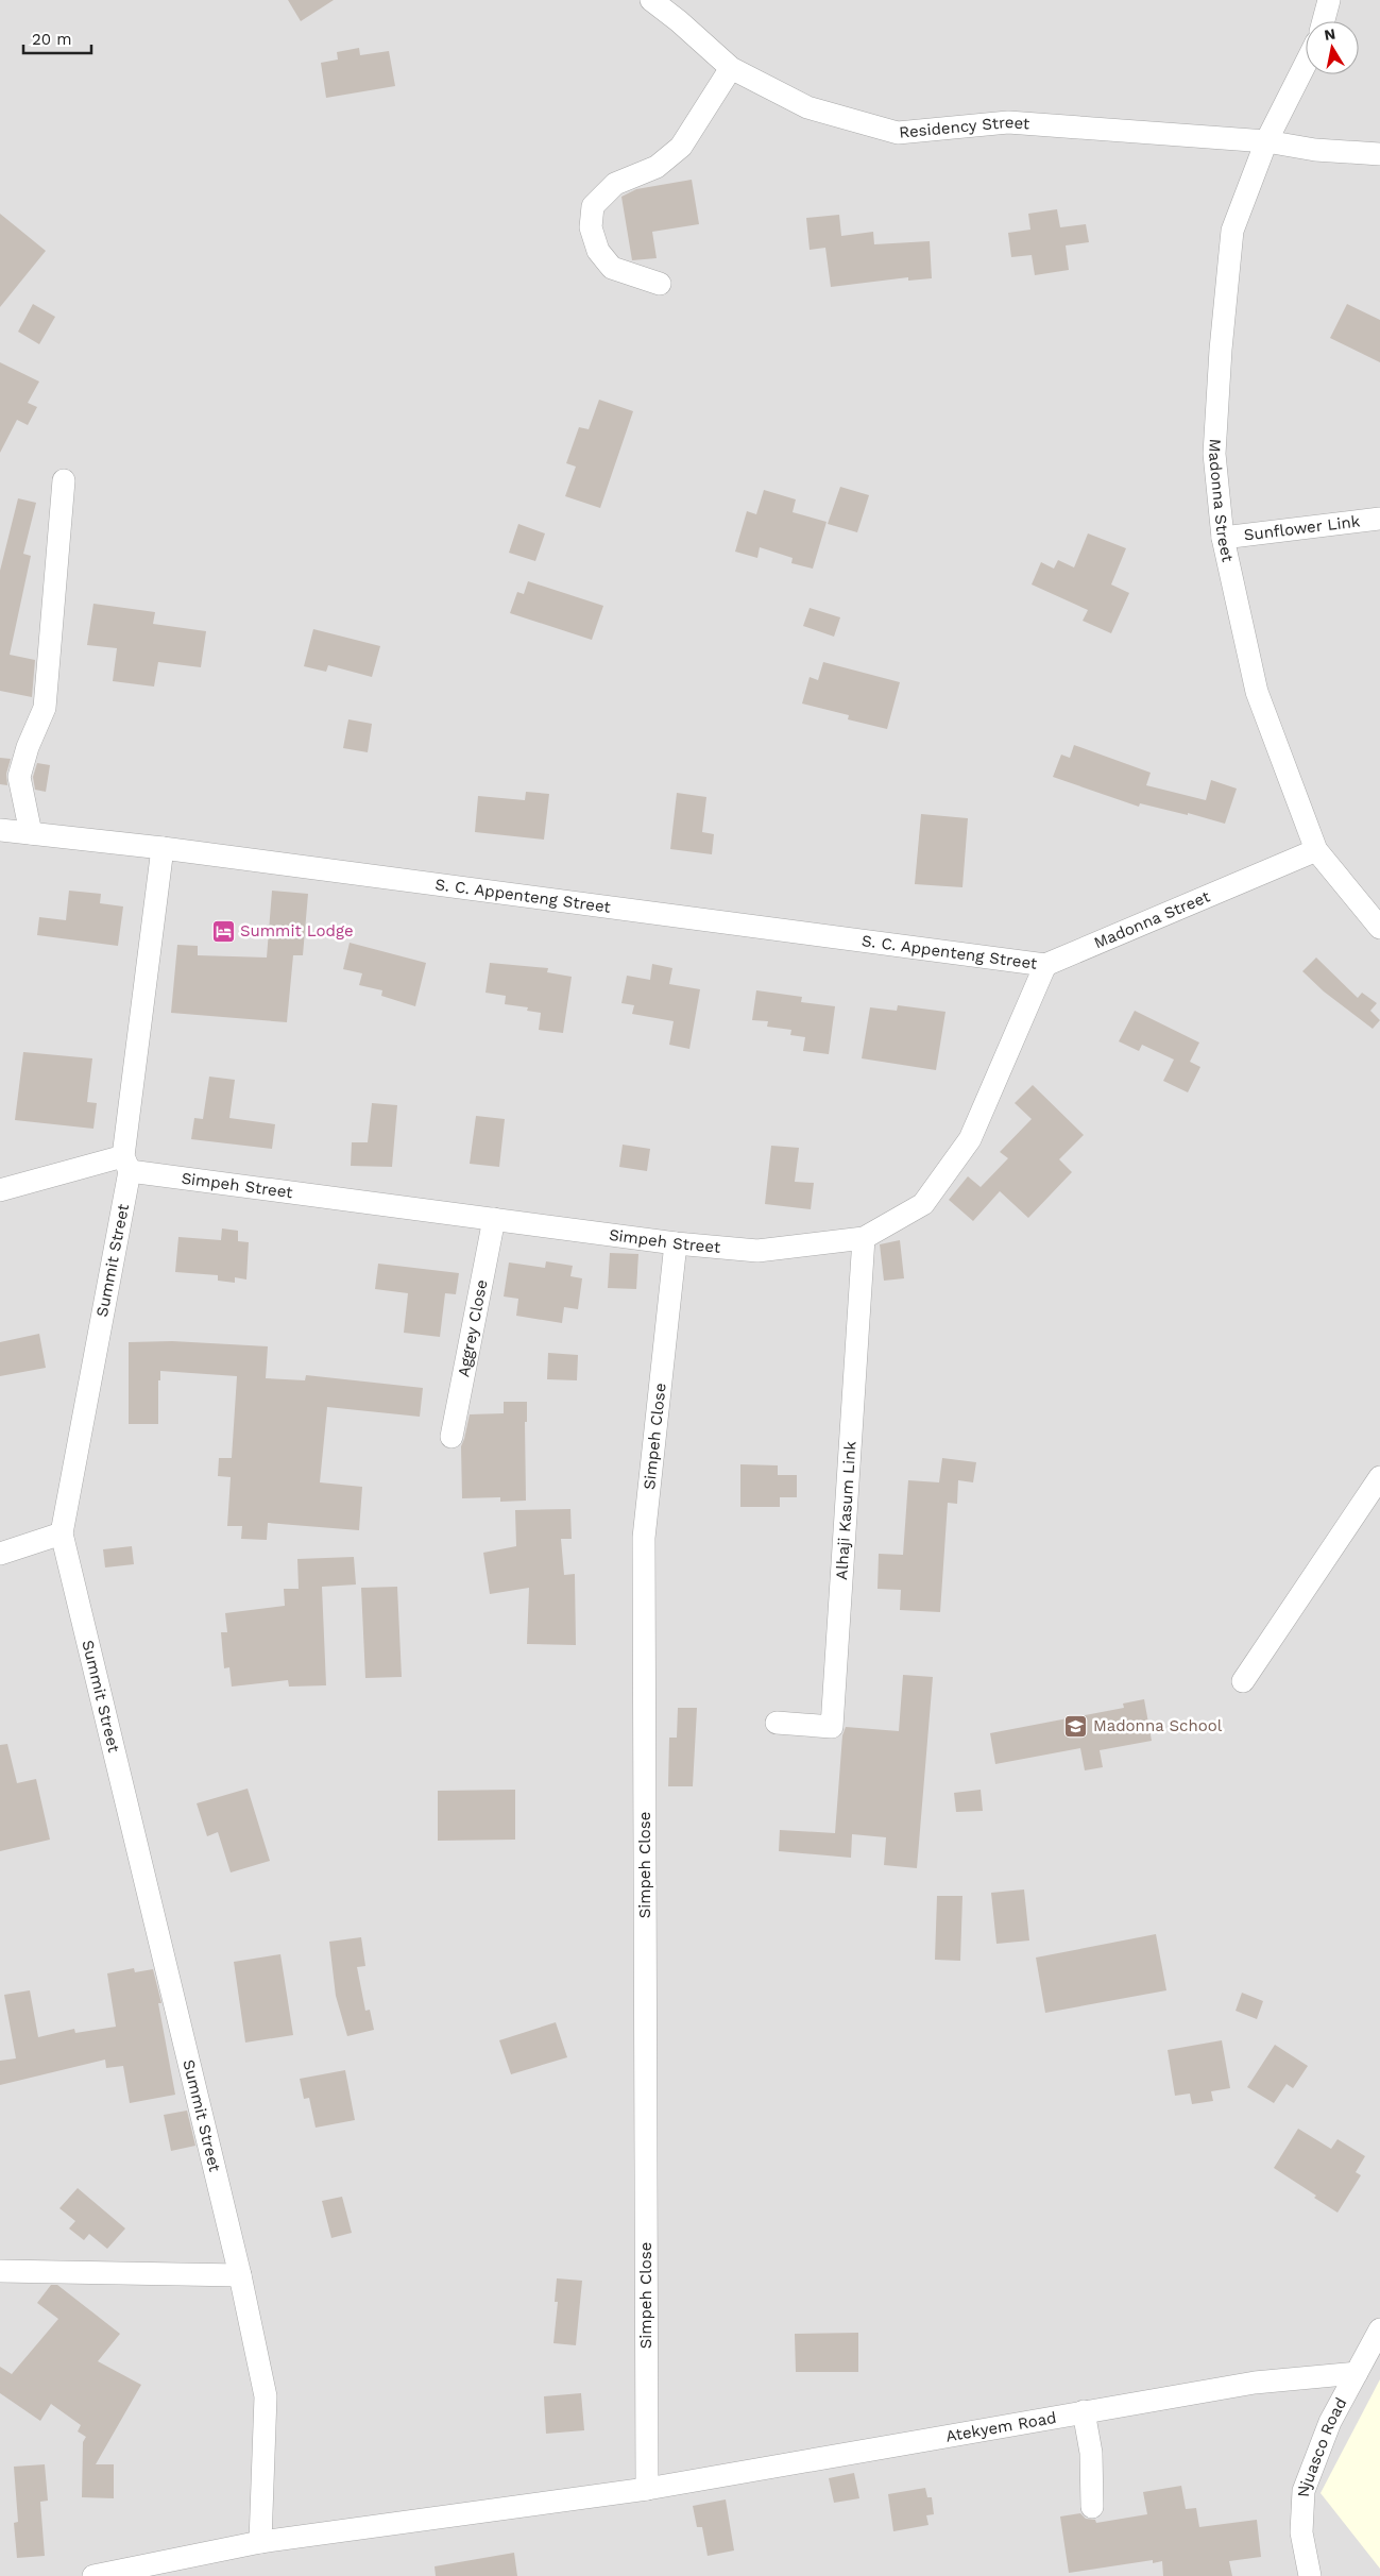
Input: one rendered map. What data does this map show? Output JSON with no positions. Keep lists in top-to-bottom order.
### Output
{
  "streets": {
    "street": [
      "Residency Street",
      "Madonna Street",
      "Sunflower Link",
      "S. C. Appenteng Street",
      "Simpeh Street",
      "Summit Street",
      "Aggrey Close",
      "Simpeh Close",
      "Alhaji Kasum Link",
      "Atekyem Road",
      "Njuasco Road"
    ]
  },
  "crossings": [
    ["Residency Street", "Madonna Street"],
    ["Madonna Street", "Sunflower Link"],
    ["Madonna Street", "S. C. Appenteng Street"],
    ["Madonna Street", "Simpeh Street"],
    ["S. C. Appenteng Street", "Simpeh Street"],
    ["S. C. Appenteng Street", "Summit Street"],
    ["Simpeh Street", "Summit Street"],
    ["Simpeh Street", "Aggrey Close"],
    ["Simpeh Street", "Simpeh Close"],
    ["Simpeh Street", "Alhaji Kasum Link"],
    ["Summit Street", "Atekyem Road"],
    ["Simpeh Close", "Atekyem Road"],
    ["Atekyem Road", "Njuasco Road"]
  ],
  "places": {
    "hotel": ["Summit Lodge"],
    "school or university": ["Madonna School"]
  },
  "scale_bar": "20 m",
  "north": "top"
}
